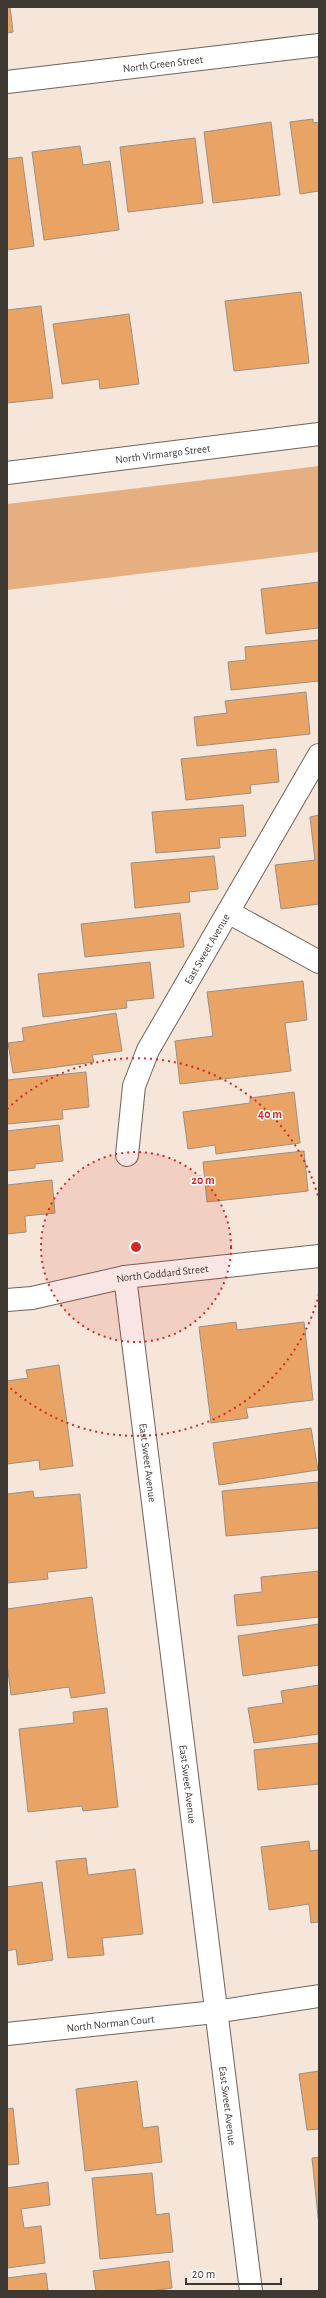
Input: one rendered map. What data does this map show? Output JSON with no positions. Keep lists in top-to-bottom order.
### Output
{
  "streets": {
    "street": [
      "North Green Street",
      "North Virmargo Street",
      "East Sweet Avenue",
      "North Goddard Street",
      "North Norman Court"
    ]
  },
  "crossings": [
    ["East Sweet Avenue", "North Goddard Street"],
    ["East Sweet Avenue", "North Norman Court"]
  ],
  "scale_bar": "20 m",
  "rings": ["40 m", "20 m"]
}
